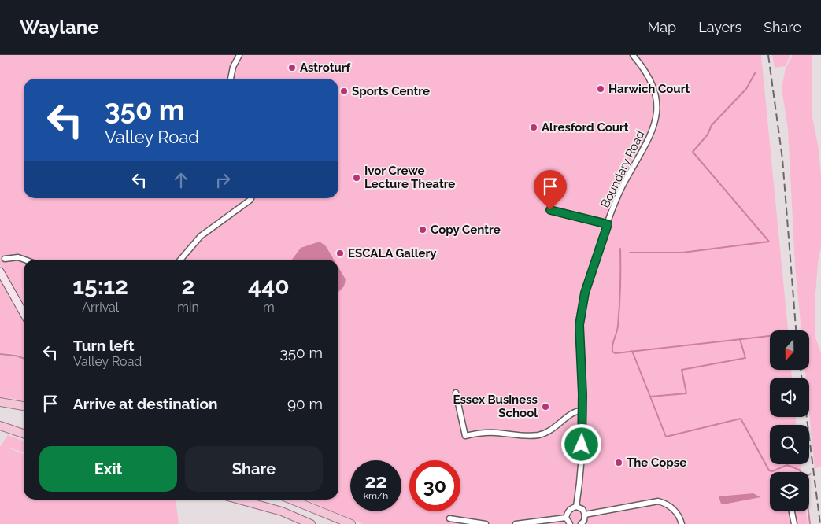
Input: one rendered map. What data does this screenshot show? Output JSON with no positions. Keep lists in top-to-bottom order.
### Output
{
  "streets": {
    "street": ["Boundary Road"]
  },
  "places": [
    "Astroturf",
    "Harwich Court",
    "Sports Centre",
    "Alresford Court",
    "Ivor Crewe Lecture Theatre",
    "Copy Centre",
    "ESCALA Gallery",
    "Essex Business School",
    "The Copse"
  ],
  "north": "bottom",
  "page": {
    "header": "Waylane",
    "nav": ["Map", "Layers", "Share"],
    "turn": ["350 m", "Valley Road"],
    "eta": [
      "15:12",
      "Arrival",
      "2",
      "min",
      "440",
      "m"
    ],
    "list": [
      {
        "name": "Turn left",
        "note": "Valley Road",
        "value": "350 m"
      },
      {
        "name": "Arrive at destination",
        "value": "90 m"
      }
    ],
    "buttons": ["Exit", "Share"],
    "speed": "22 km/h",
    "limit": "30"
  }
}
